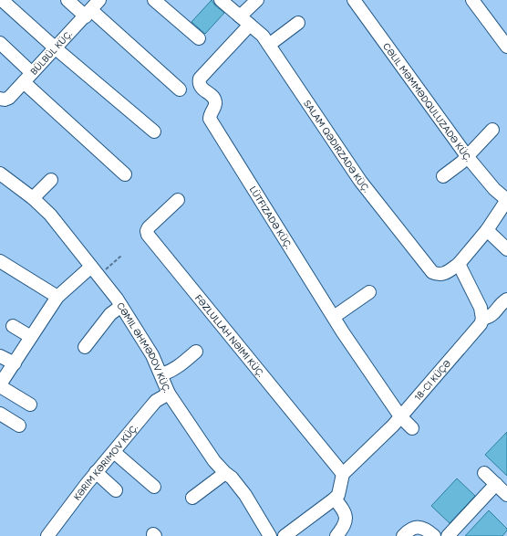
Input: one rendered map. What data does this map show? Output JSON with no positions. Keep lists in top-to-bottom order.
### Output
{
  "streets": {
    "street": [
      "BÜLBÜL KÜÇ.",
      "CƏLIL MƏMMƏDQULUZADƏ KÜÇ.",
      "SALAM QƏDIRZADƏ KÜÇ.",
      "LÜTFIZADƏ KÜÇ.",
      "FƏZLULLAH NƏIMI KÜÇ.",
      "CƏMIL ƏHMƏDOV KÜÇ.",
      "18-CI KÜÇƏ",
      "KƏRIM KƏRIMOV KÜÇ."
    ]
  },
  "crossings": [
    ["SALAM QƏDIRZADƏ KÜÇ.", "LÜTFIZADƏ KÜÇ."],
    ["LÜTFIZADƏ KÜÇ.", "18-CI KÜÇƏ"],
    ["FƏZLULLAH NƏIMI KÜÇ.", "18-CI KÜÇƏ"],
    ["CƏMIL ƏHMƏDOV KÜÇ.", "KƏRIM KƏRIMOV KÜÇ."]
  ]
}
